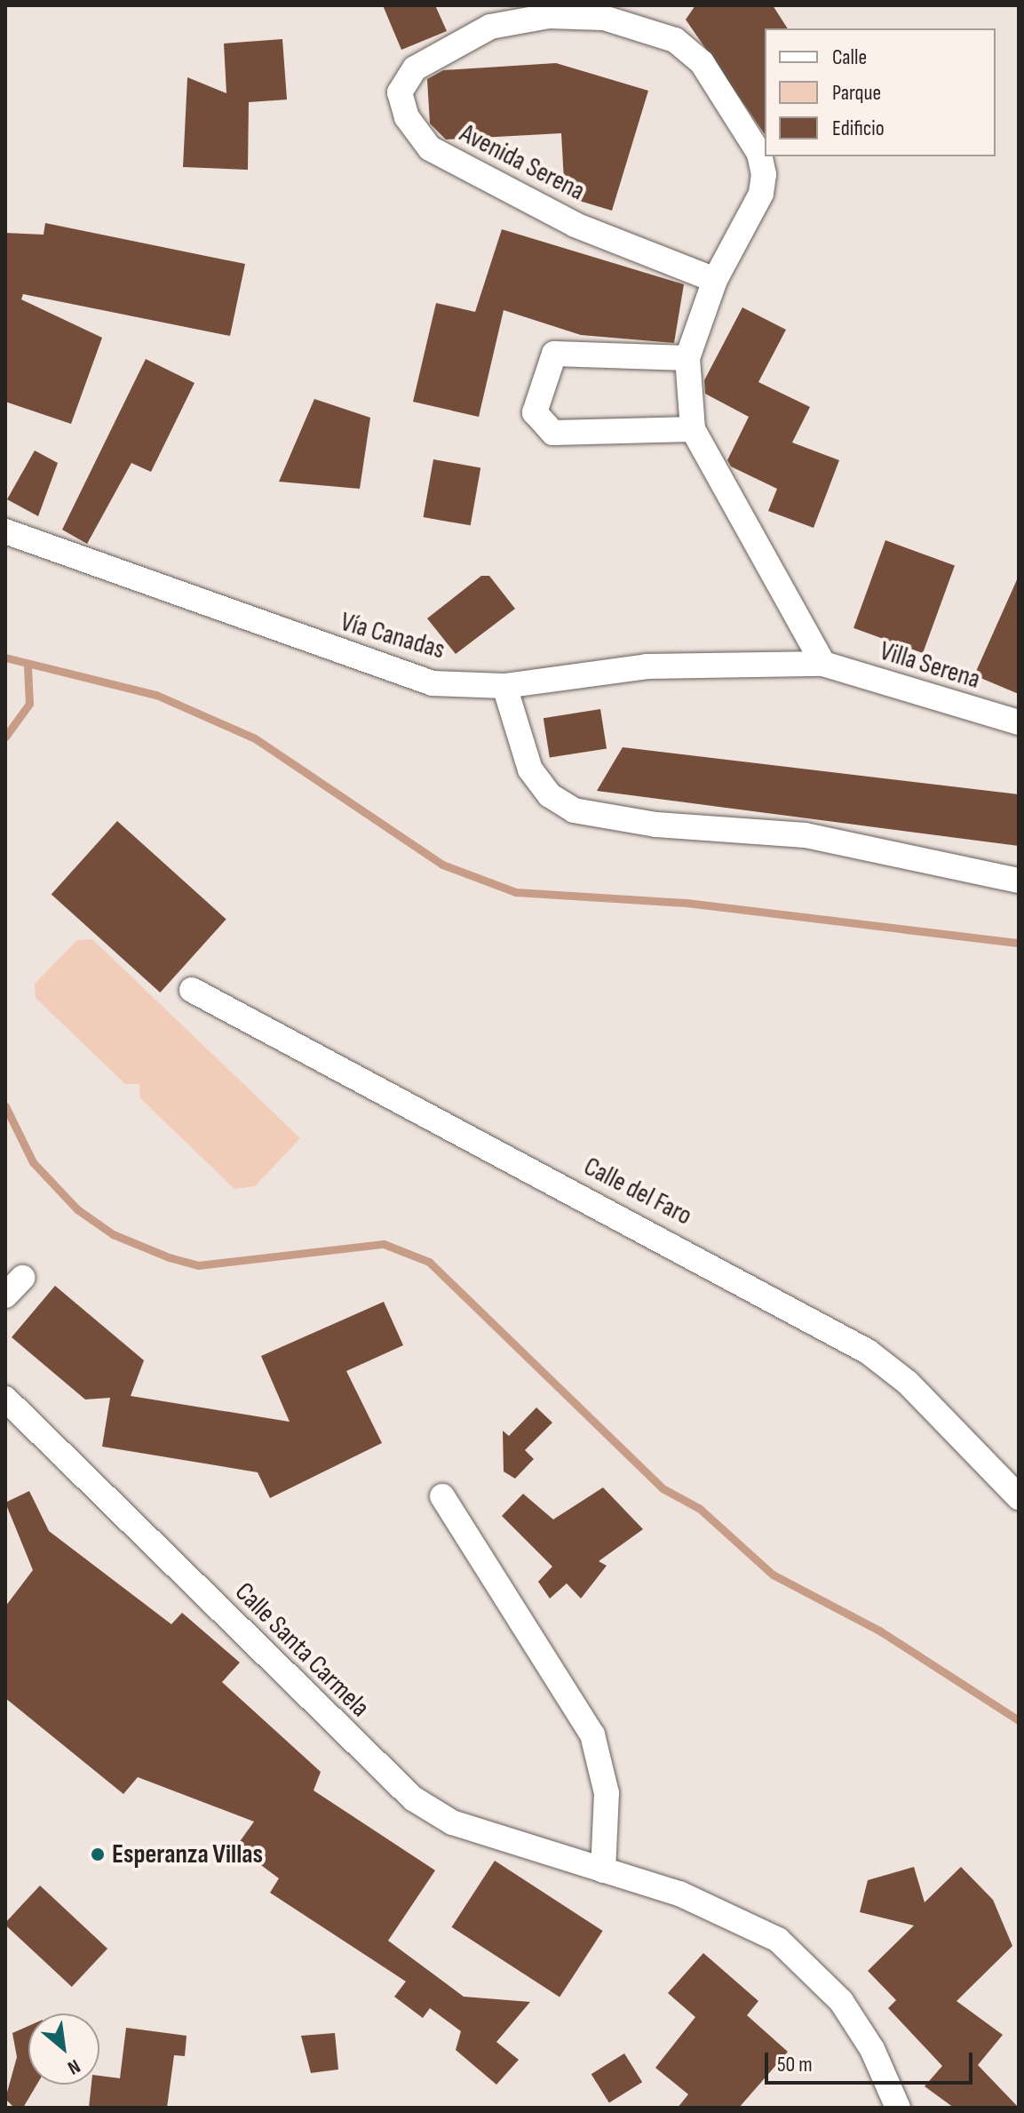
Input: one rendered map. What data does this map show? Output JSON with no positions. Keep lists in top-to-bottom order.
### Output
{
  "streets": {
    "street": [
      "Avenida Serena",
      "Vía Canadas",
      "Villa Serena",
      "Calle del Faro",
      "Calle Santa Carmela"
    ]
  },
  "crossings": [
    ["Avenida Serena", "Vía Canadas"],
    ["Avenida Serena", "Villa Serena"],
    ["Vía Canadas", "Villa Serena"]
  ],
  "places": ["Esperanza Villas"],
  "legend": ["Calle", "Parque", "Edificio"],
  "scale_bar": "50 m",
  "north": "bottom right"
}
